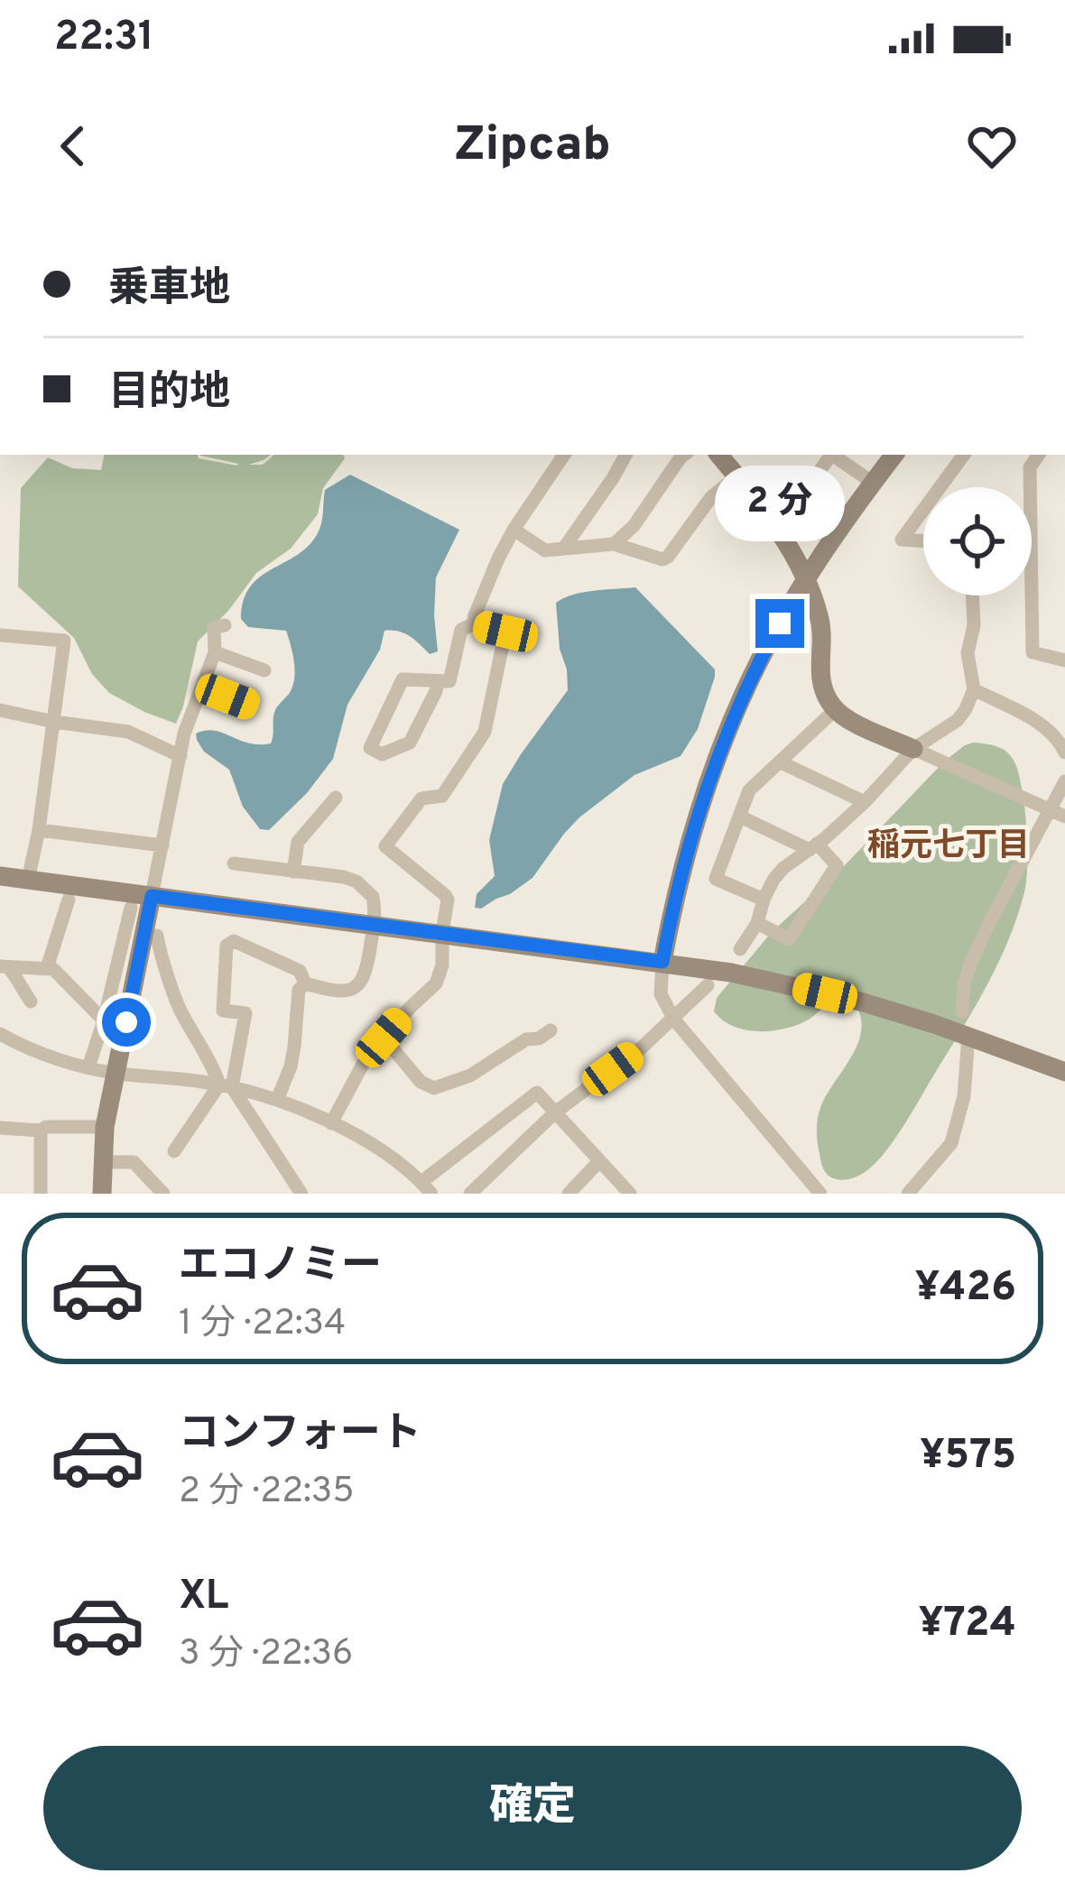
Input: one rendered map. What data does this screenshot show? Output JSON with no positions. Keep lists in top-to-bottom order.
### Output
{
  "districts": ["稲元七丁目"],
  "page": {
    "status": "22:31",
    "header": "Zipcab",
    "banner": ["乗車地", "目的地"],
    "bubble": "2 分",
    "list": [
      {
        "name": "エコノミー",
        "note": "1 分 · 22:34",
        "value": "¥426"
      },
      {
        "name": "コンフォート",
        "note": "2 分 · 22:35",
        "value": "¥575"
      },
      {
        "name": "XL",
        "note": "3 分 · 22:36",
        "value": "¥724"
      }
    ],
    "buttons": "確定"
  }
}
